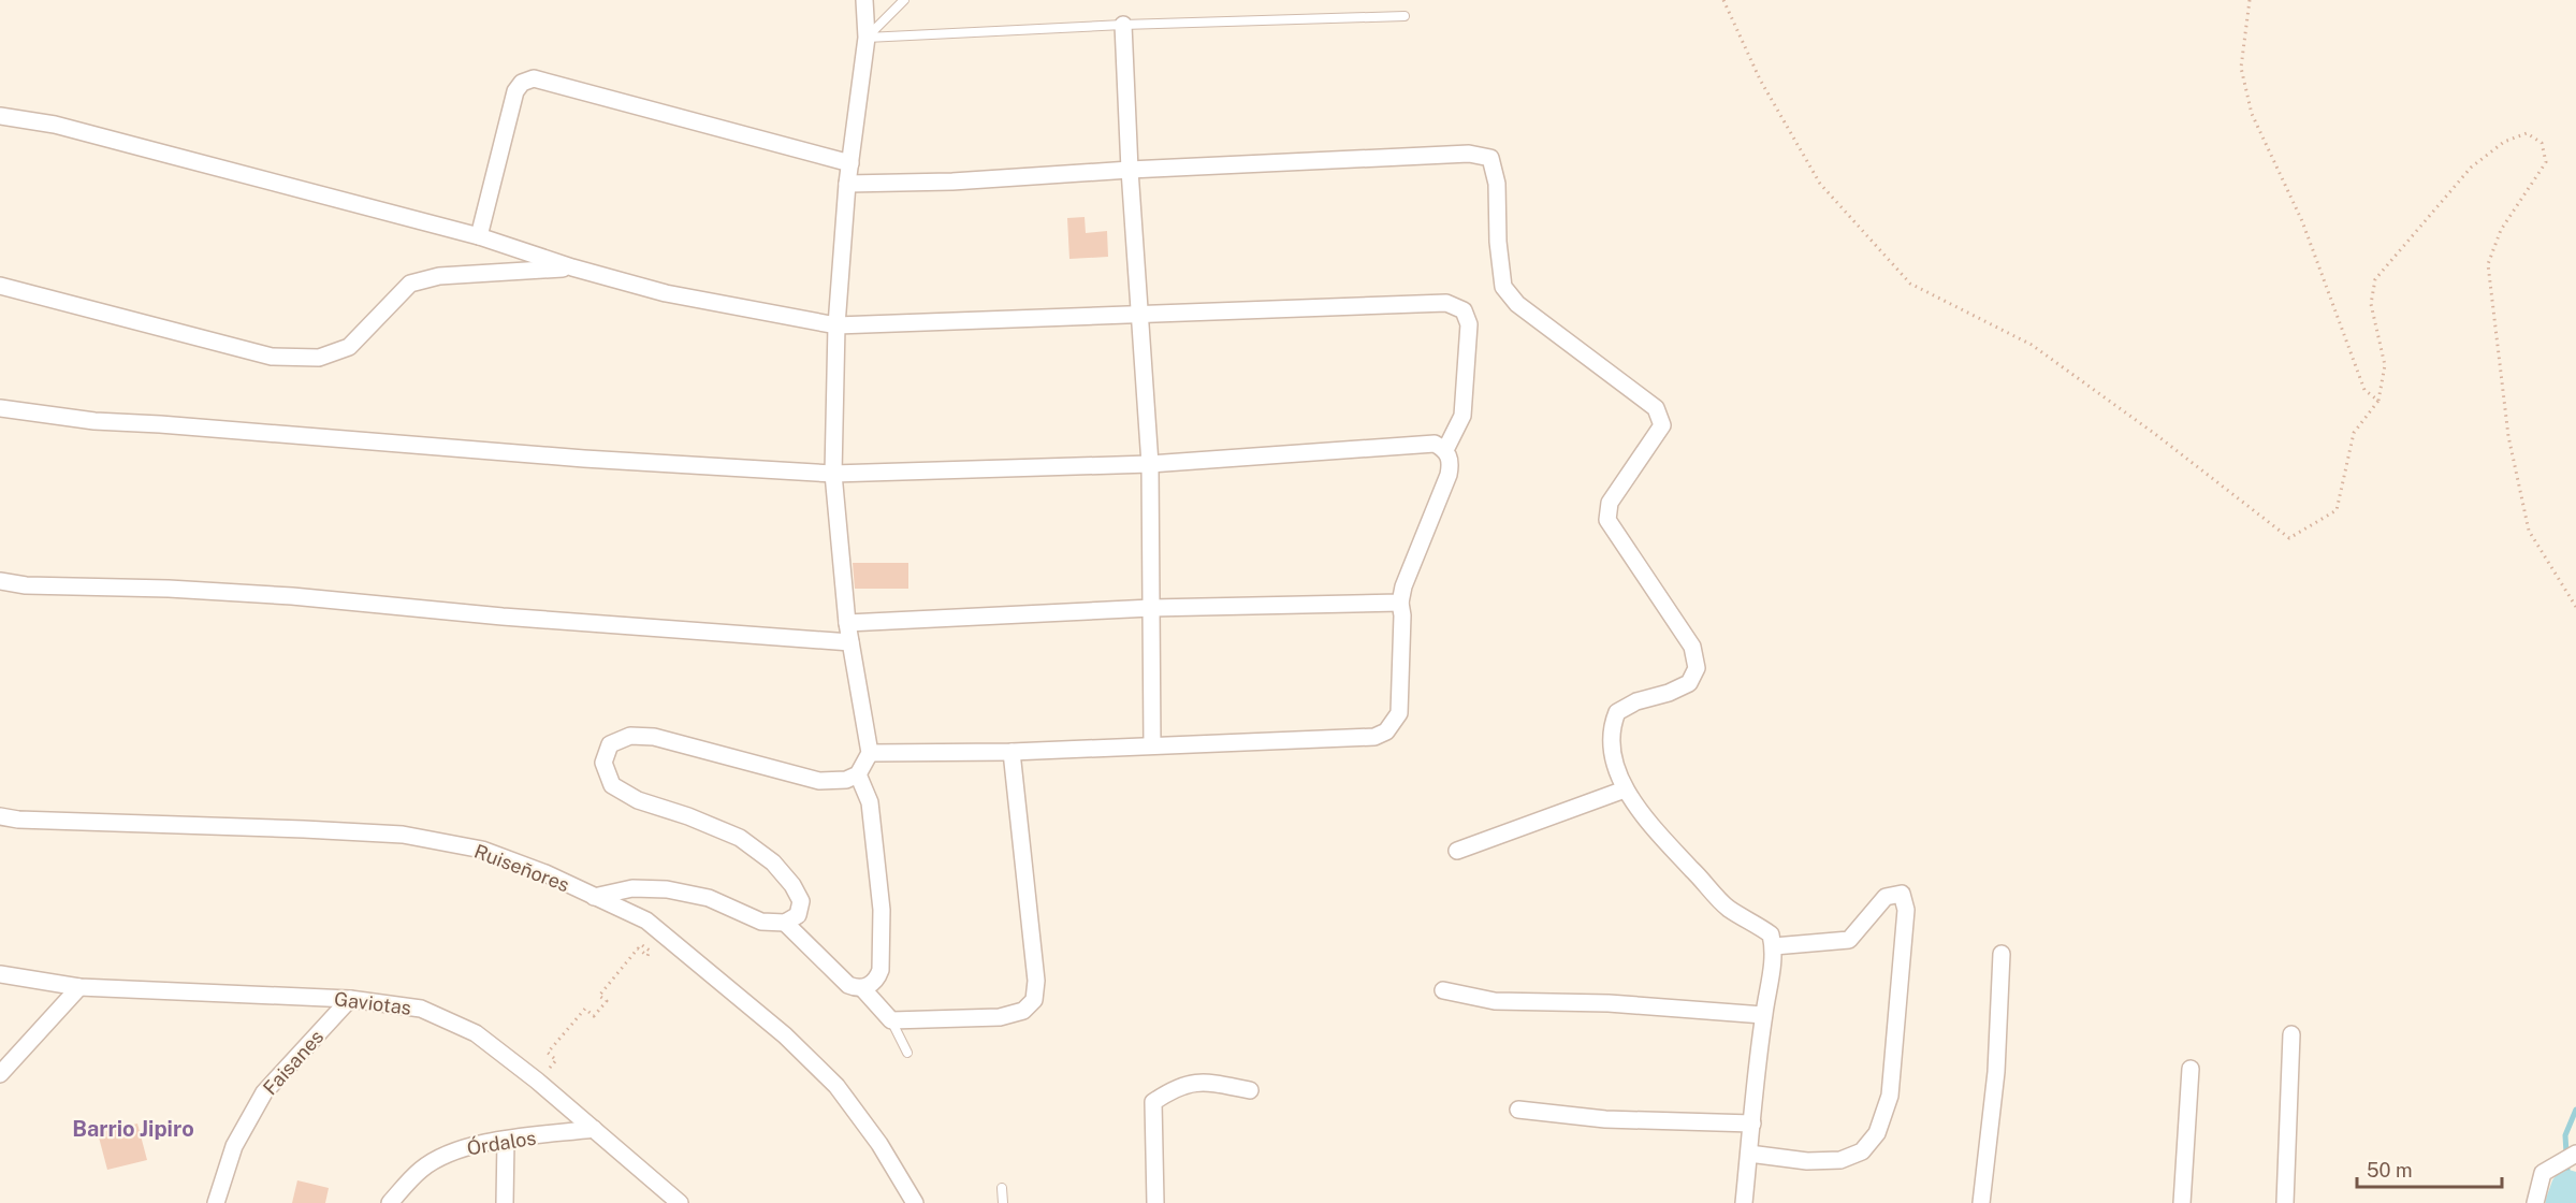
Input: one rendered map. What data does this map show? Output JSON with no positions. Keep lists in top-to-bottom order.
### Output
{
  "streets": {
    "street": [
      "Ruiseñores",
      "Gaviotas",
      "Faisanes",
      "Órdalos"
    ]
  },
  "crossings": [
    ["Gaviotas", "Faisanes"],
    ["Gaviotas", "Órdalos"]
  ],
  "districts": ["Barrio Jipiro"],
  "scale_bar": "50 m"
}
